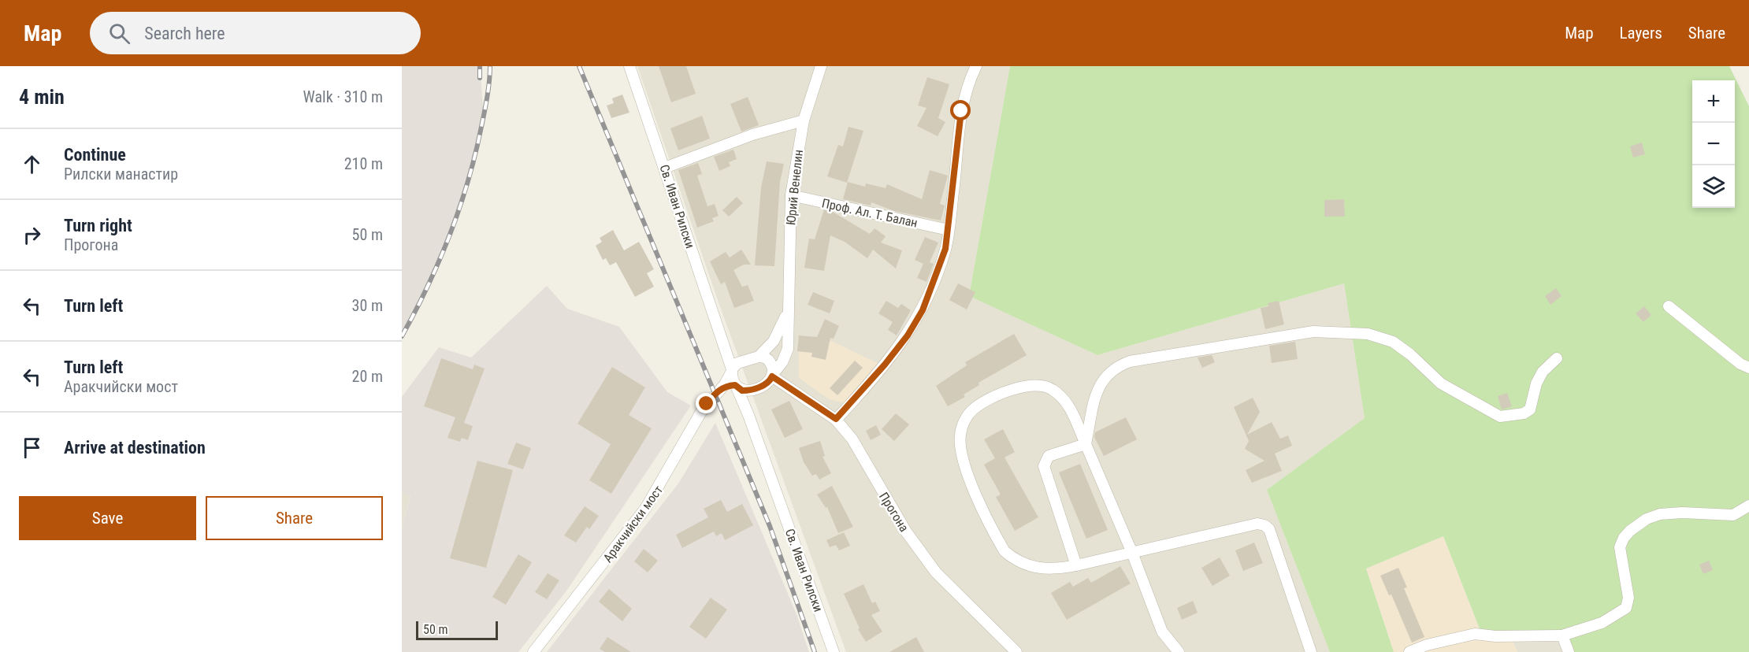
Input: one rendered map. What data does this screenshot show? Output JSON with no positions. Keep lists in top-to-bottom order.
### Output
{
  "streets": {
    "street": [
      "Юрий Венелин",
      "Св. Иван Рилски",
      "Проф. Ал. Т. Балан",
      "Прогона",
      "Аракчийски мост"
    ]
  },
  "crossings": [
    ["Юрий Венелин", "Св. Иван Рилски"],
    ["Юрий Венелин", "Проф. Ал. Т. Балан"],
    ["Юрий Венелин", "Прогона"],
    ["Юрий Венелин", "Аракчийски мост"],
    ["Св. Иван Рилски", "Прогона"],
    ["Св. Иван Рилски", "Аракчийски мост"],
    ["Прогона", "Аракчийски мост"]
  ],
  "scale_bar": "50 m",
  "page": {
    "header": "Map",
    "search": "Search here",
    "nav": ["Map", "Layers", "Share"],
    "heading": ["4 min", "Walk · 310 m"],
    "map_buttons": ["+", "−"],
    "list": [
      ["Continue", "Рилски манастир", "210 m"],
      ["Turn right", "Прогона", "50 m"],
      ["Turn left", "30 m"],
      ["Turn left", "Аракчийски мост", "20 m"],
      "Arrive at destination"
    ],
    "buttons": ["Save", "Share"],
    "scale": "50 m"
  }
}
